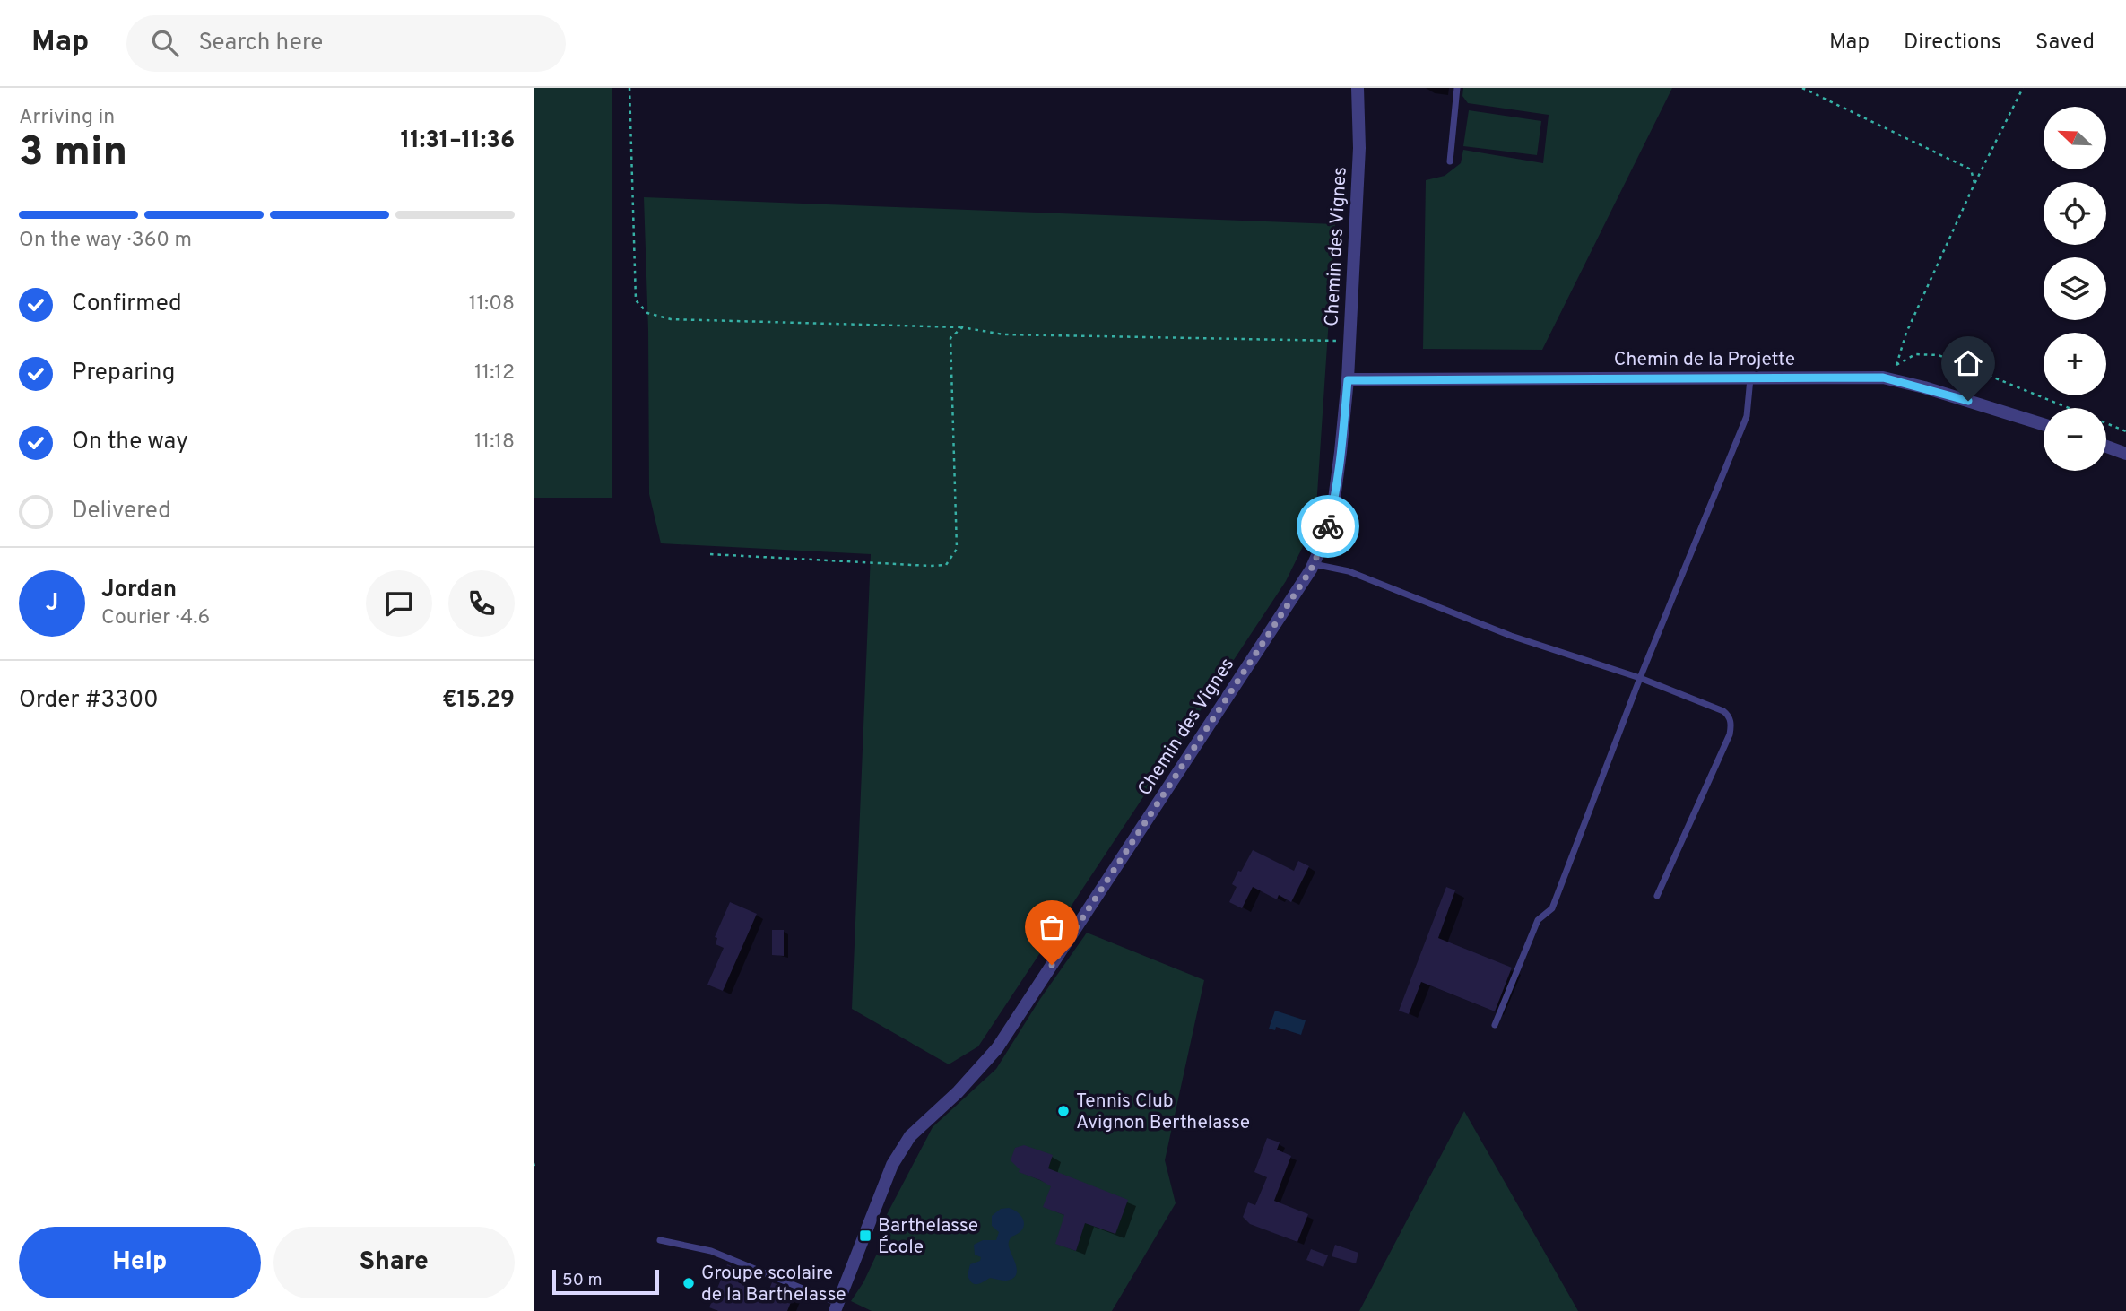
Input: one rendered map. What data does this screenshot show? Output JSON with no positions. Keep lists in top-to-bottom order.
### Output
{
  "streets": {
    "street": ["Chemin des Vignes", "Chemin de la Projette"]
  },
  "crossings": [
    ["Chemin des Vignes", "Chemin de la Projette"]
  ],
  "places": {
    "other": ["Tennis Club Avignon Berthelasse", "Groupe scolaire de la Barthelasse"],
    "transit": ["Barthelasse École"]
  },
  "scale_bar": "50 m",
  "north": "top left",
  "page": {
    "header": "Map",
    "search": "Search here",
    "nav": ["Map", "Directions", "Saved"],
    "heading": ["3 min", "Arriving in", "11:31–11:36"],
    "panel": [
      "Jordan",
      "Courier · 4.6",
      "Order #3300",
      "€15.29"
    ],
    "map_buttons": ["+", "−"],
    "bar": "On the way · 360 m",
    "list": [
      ["Confirmed", "11:08"],
      ["Preparing", "11:12"],
      ["On the way", "11:18"],
      "Delivered"
    ],
    "round": "J",
    "buttons": ["Help", "Share"],
    "scale": "50 m"
  }
}
